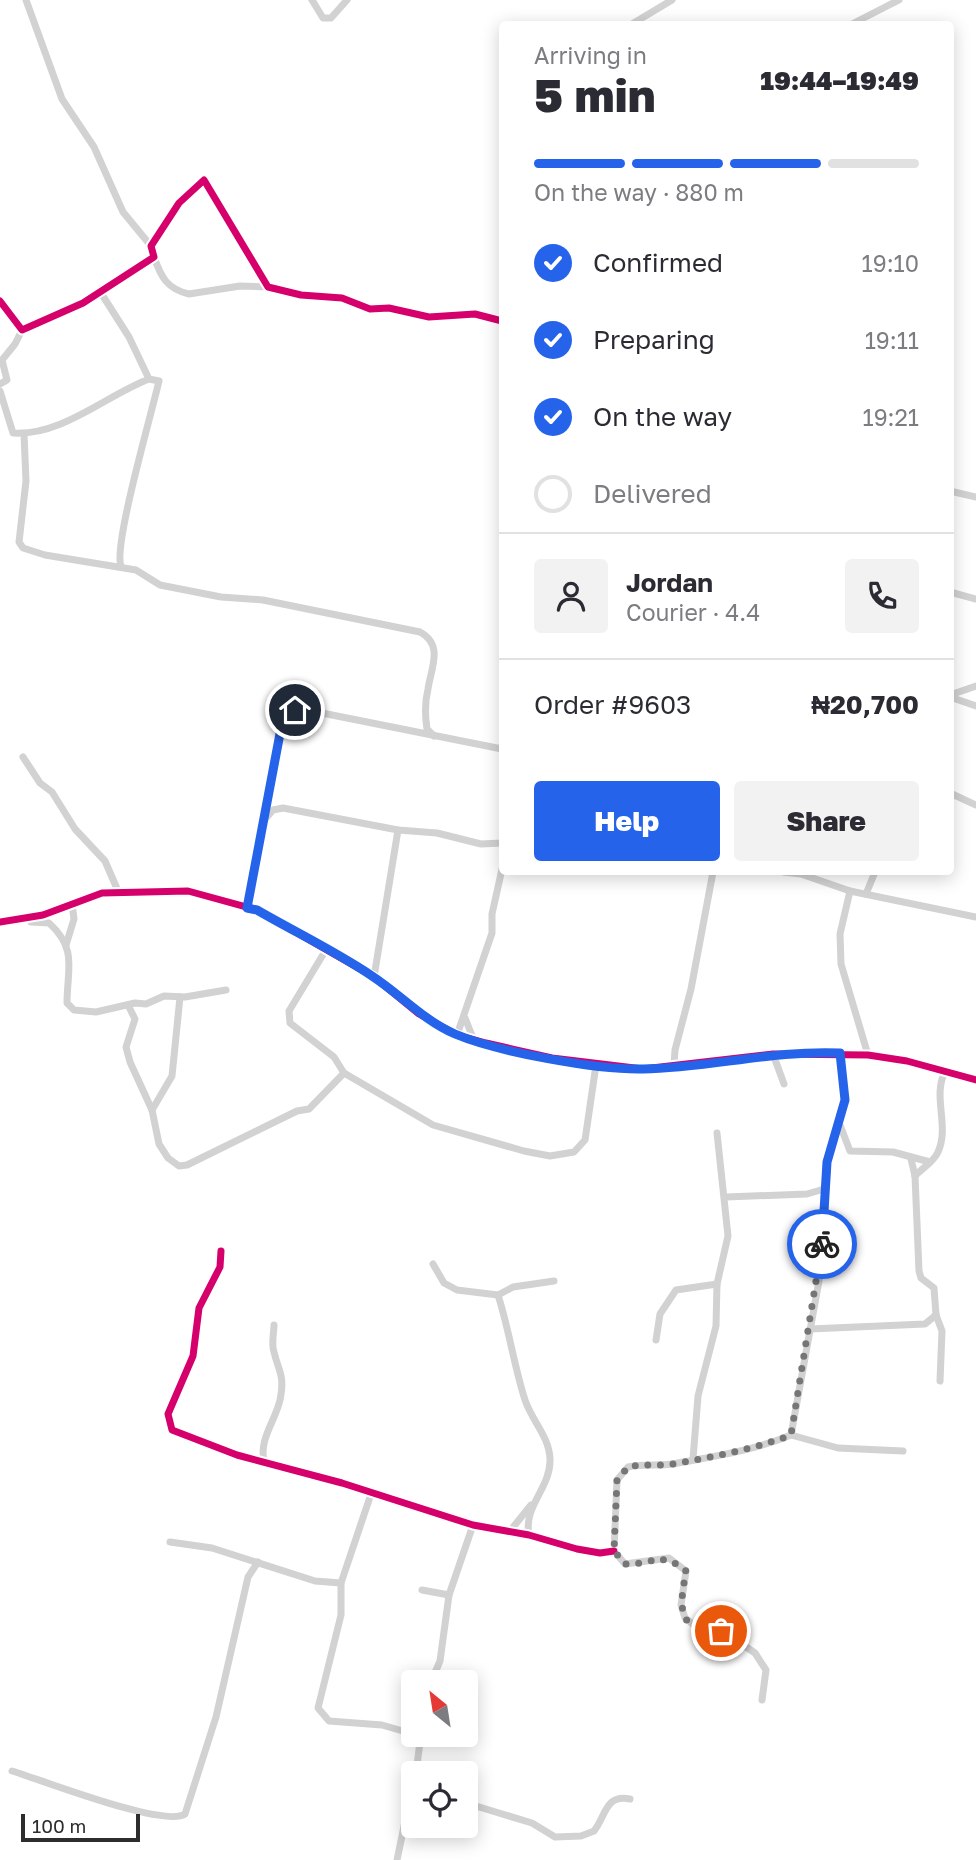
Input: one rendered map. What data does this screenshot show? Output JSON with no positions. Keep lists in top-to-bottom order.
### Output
{
  "scale_bar": "100 m",
  "north": "top left",
  "page": {
    "heading": ["5 min", "Arriving in", "19:44–19:49"],
    "panel": [
      "Jordan",
      "Courier · 4.4",
      "Order #9603",
      "₦20,700"
    ],
    "bar": "On the way · 880 m",
    "list": [
      ["Confirmed", "19:10"],
      ["Preparing", "19:11"],
      ["On the way", "19:21"],
      "Delivered"
    ],
    "buttons": ["Help", "Share"],
    "scale": "100 m"
  }
}
